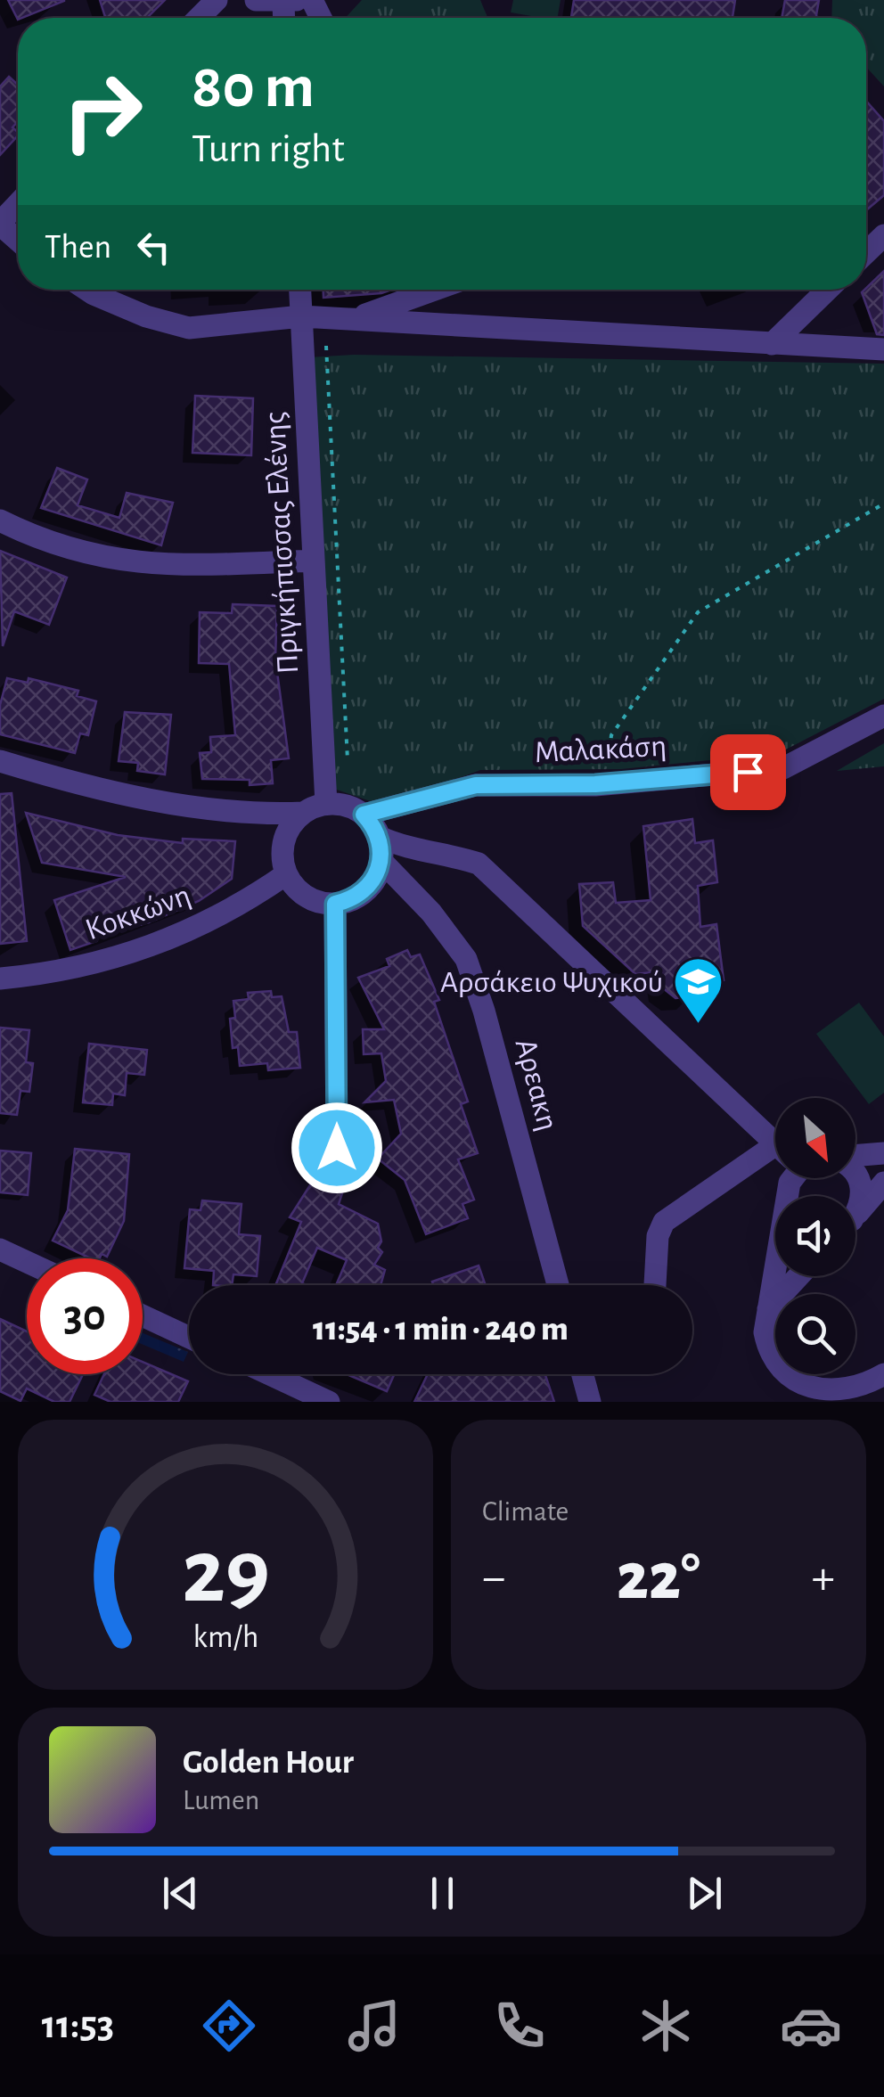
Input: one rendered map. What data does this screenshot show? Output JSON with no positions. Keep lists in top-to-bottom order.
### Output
{
  "streets": {
    "street": [
      "Πριγκήπισσας Ελένης",
      "Μαλακάση",
      "Κοκκώνη",
      "Αρεακη"
    ]
  },
  "crossings": [
    ["Πριγκήπισσας Ελένης", "Μαλακάση"],
    ["Πριγκήπισσας Ελένης", "Κοκκώνη"],
    ["Πριγκήπισσας Ελένης", "Αρεακη"],
    ["Μαλακάση", "Κοκκώνη"],
    ["Μαλακάση", "Αρεακη"],
    ["Κοκκώνη", "Αρεακη"]
  ],
  "places": {
    "school or university": ["Αρσάκειο Ψυχικού"]
  },
  "north": "bottom right",
  "page": {
    "turn": ["80 m", "Turn right"],
    "then": "Then",
    "limit": "30",
    "trip": "11:54 · 1 min · 240 m",
    "tile": "Climate",
    "heat": ["−", "22°", "+"],
    "song": ["Golden Hour", "Lumen"],
    "tabs": "11:53",
    "gauge": ["29", "km/h"]
  }
}
